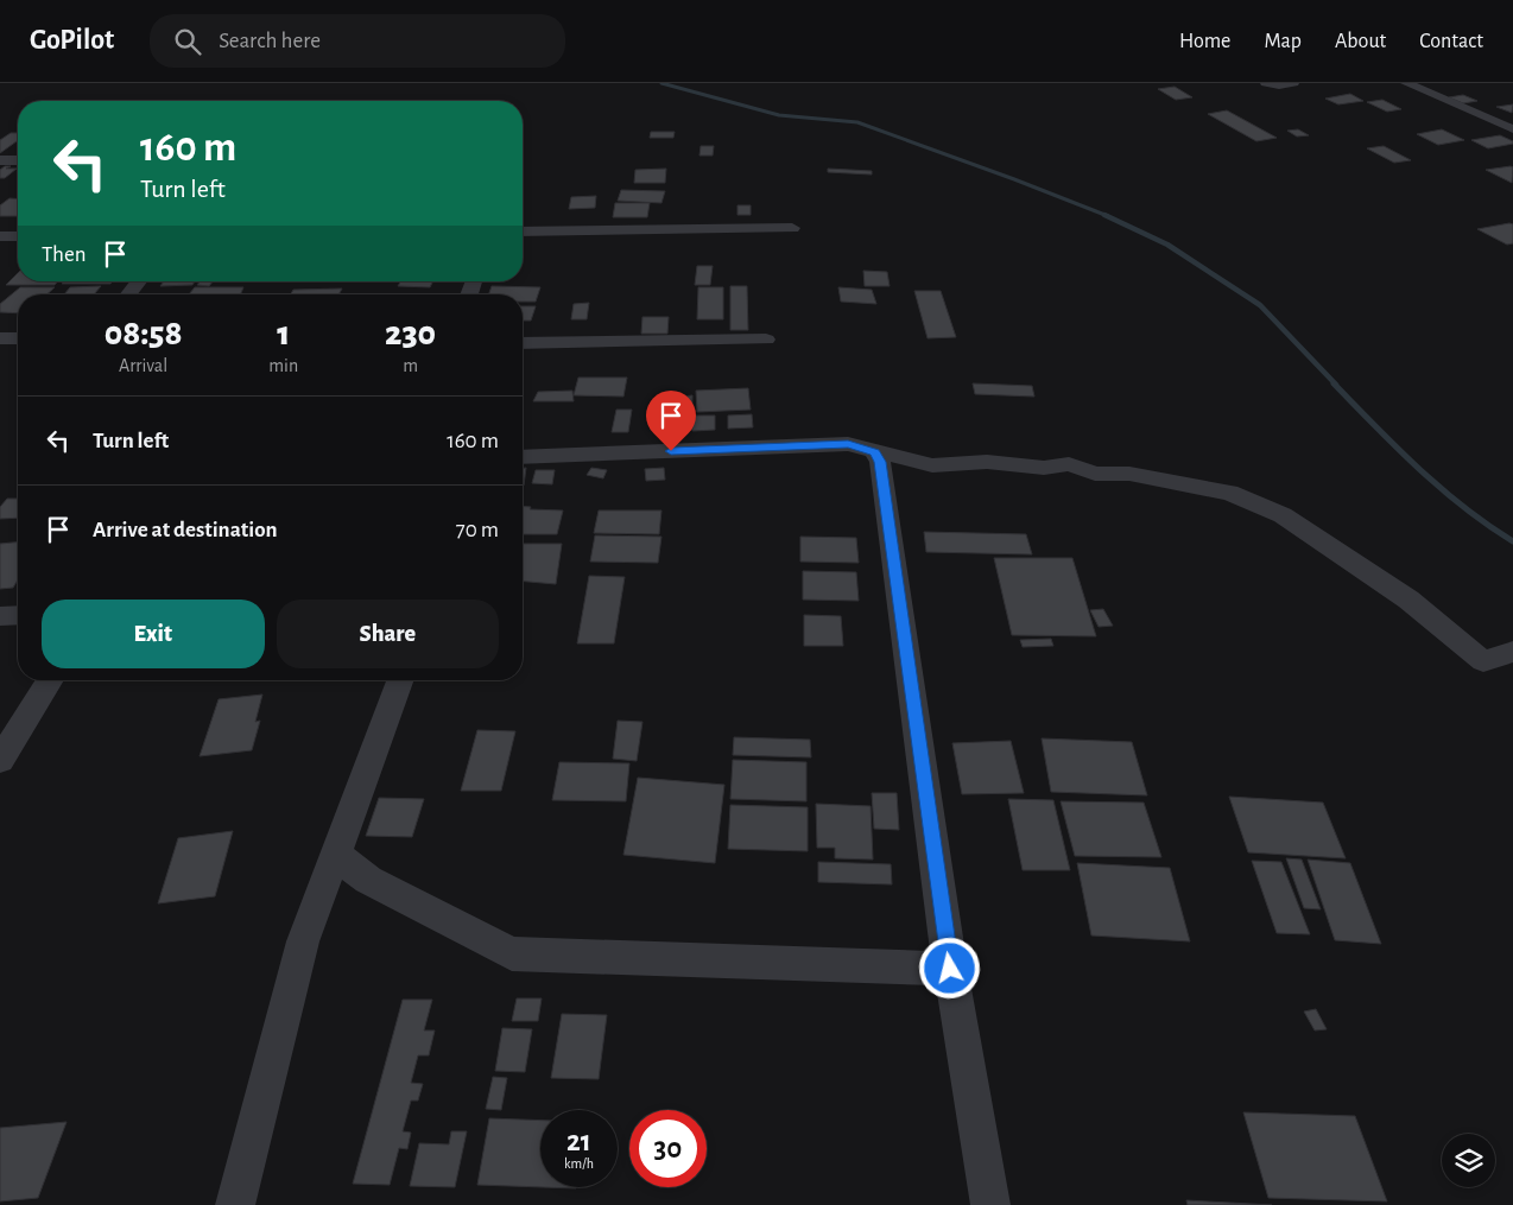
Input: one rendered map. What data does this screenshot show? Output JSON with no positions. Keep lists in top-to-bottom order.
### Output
{
  "page": {
    "header": "GoPilot",
    "search": "Search here",
    "nav": [
      "Home",
      "Map",
      "About",
      "Contact"
    ],
    "turn": ["160 m", "Turn left"],
    "then": "Then",
    "eta": [
      "08:58",
      "Arrival",
      "1",
      "min",
      "230",
      "m"
    ],
    "list": [
      {
        "name": "Turn left",
        "value": "160 m"
      },
      {
        "name": "Arrive at destination",
        "value": "70 m"
      }
    ],
    "buttons": ["Exit", "Share"],
    "speed": "21 km/h",
    "limit": "30"
  }
}
